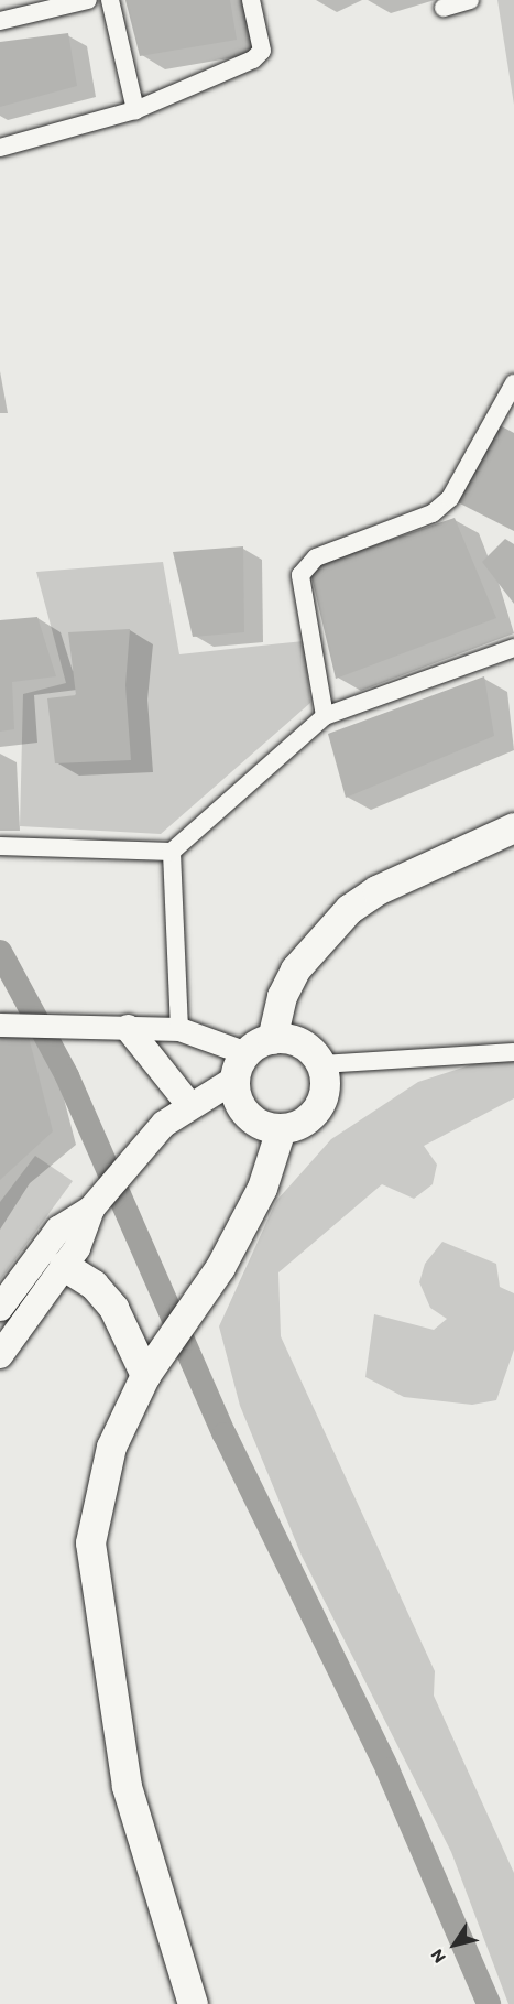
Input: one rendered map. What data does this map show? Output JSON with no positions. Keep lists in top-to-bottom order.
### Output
{
  "north": "bottom left"
}
